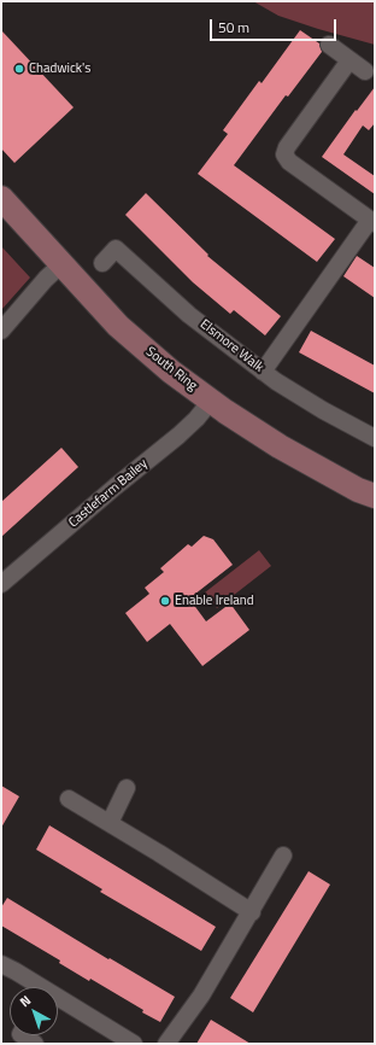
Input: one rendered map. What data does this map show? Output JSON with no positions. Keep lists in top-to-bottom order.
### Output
{
  "streets": {
    "main road": ["South Ring"],
    "street": ["Elsmore Walk", "Castlefarm Bailey"]
  },
  "crossings": [
    ["South Ring", "Castlefarm Bailey"]
  ],
  "places": ["Chadwick's", "Enable Ireland"],
  "scale_bar": "50 m",
  "north": "top left"
}
